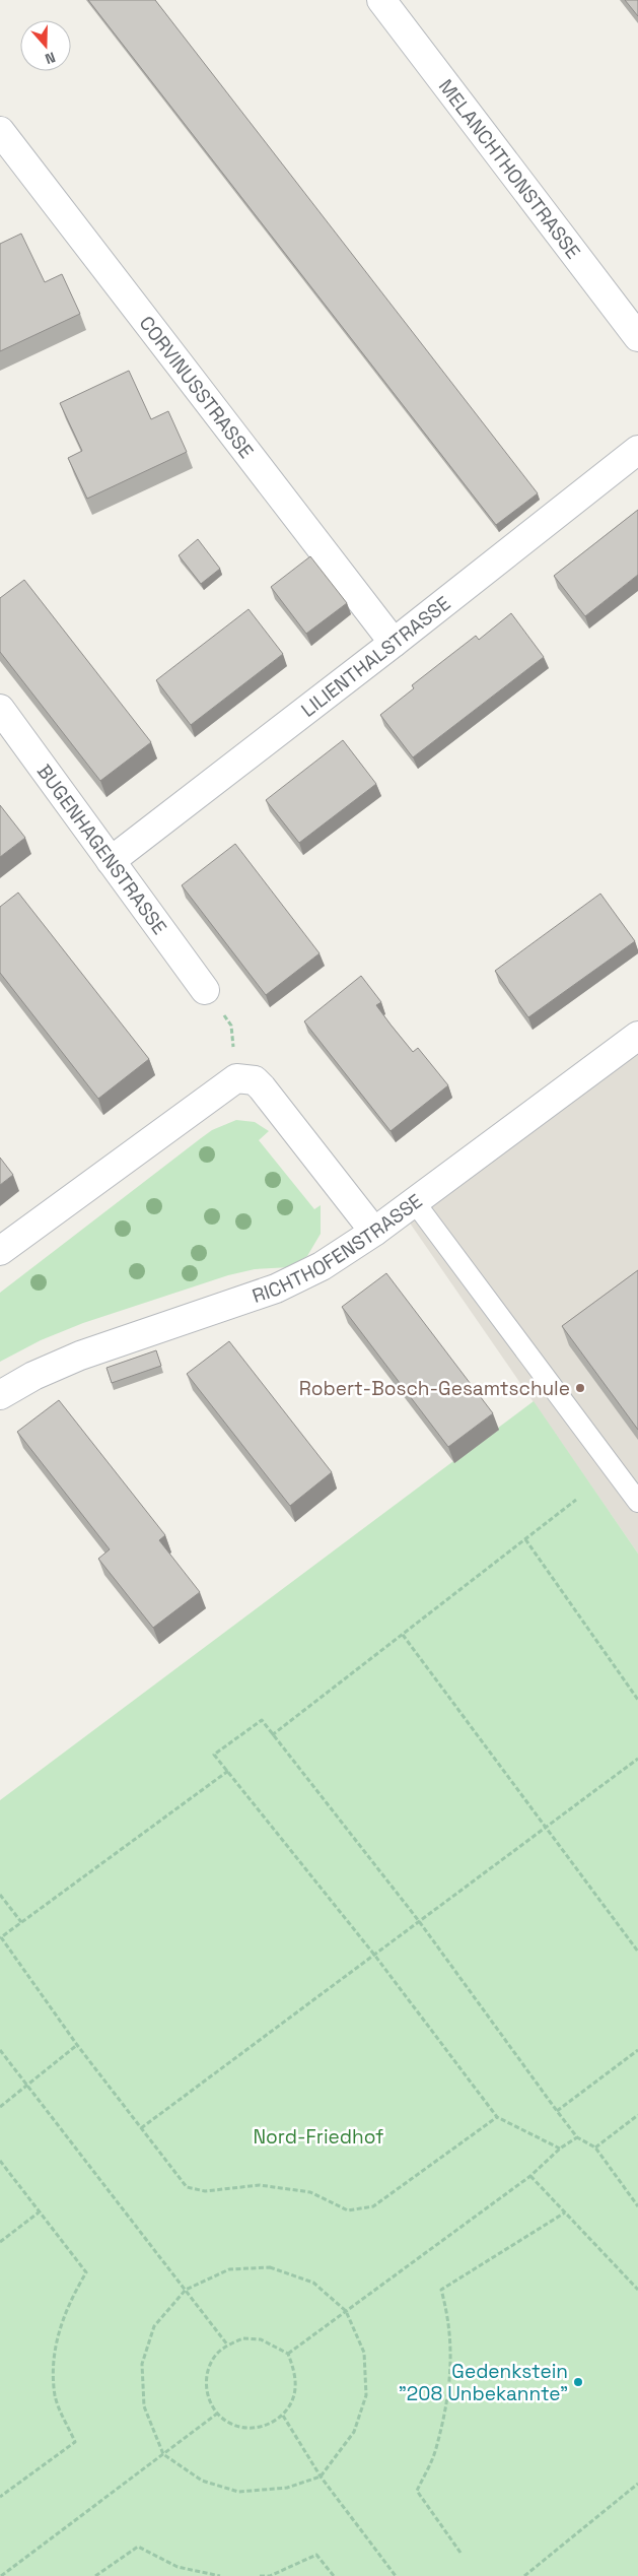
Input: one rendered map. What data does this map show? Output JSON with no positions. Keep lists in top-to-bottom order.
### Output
{
  "streets": {
    "street": [
      "MELANCHTHONSTRASSE",
      "CORVINUSSTRASSE",
      "LILIENTHALSTRASSE",
      "BUGENHAGENSTRASSE",
      "RICHTHOFENSTRASSE"
    ]
  },
  "crossings": [
    ["CORVINUSSTRASSE", "LILIENTHALSTRASSE"],
    ["LILIENTHALSTRASSE", "BUGENHAGENSTRASSE"]
  ],
  "parks": ["Nord-Friedhof"],
  "places": ["Robert-Bosch-Gesamtschule", "Gedenkstein \"208 Unbekannte\""],
  "north": "bottom"
}
